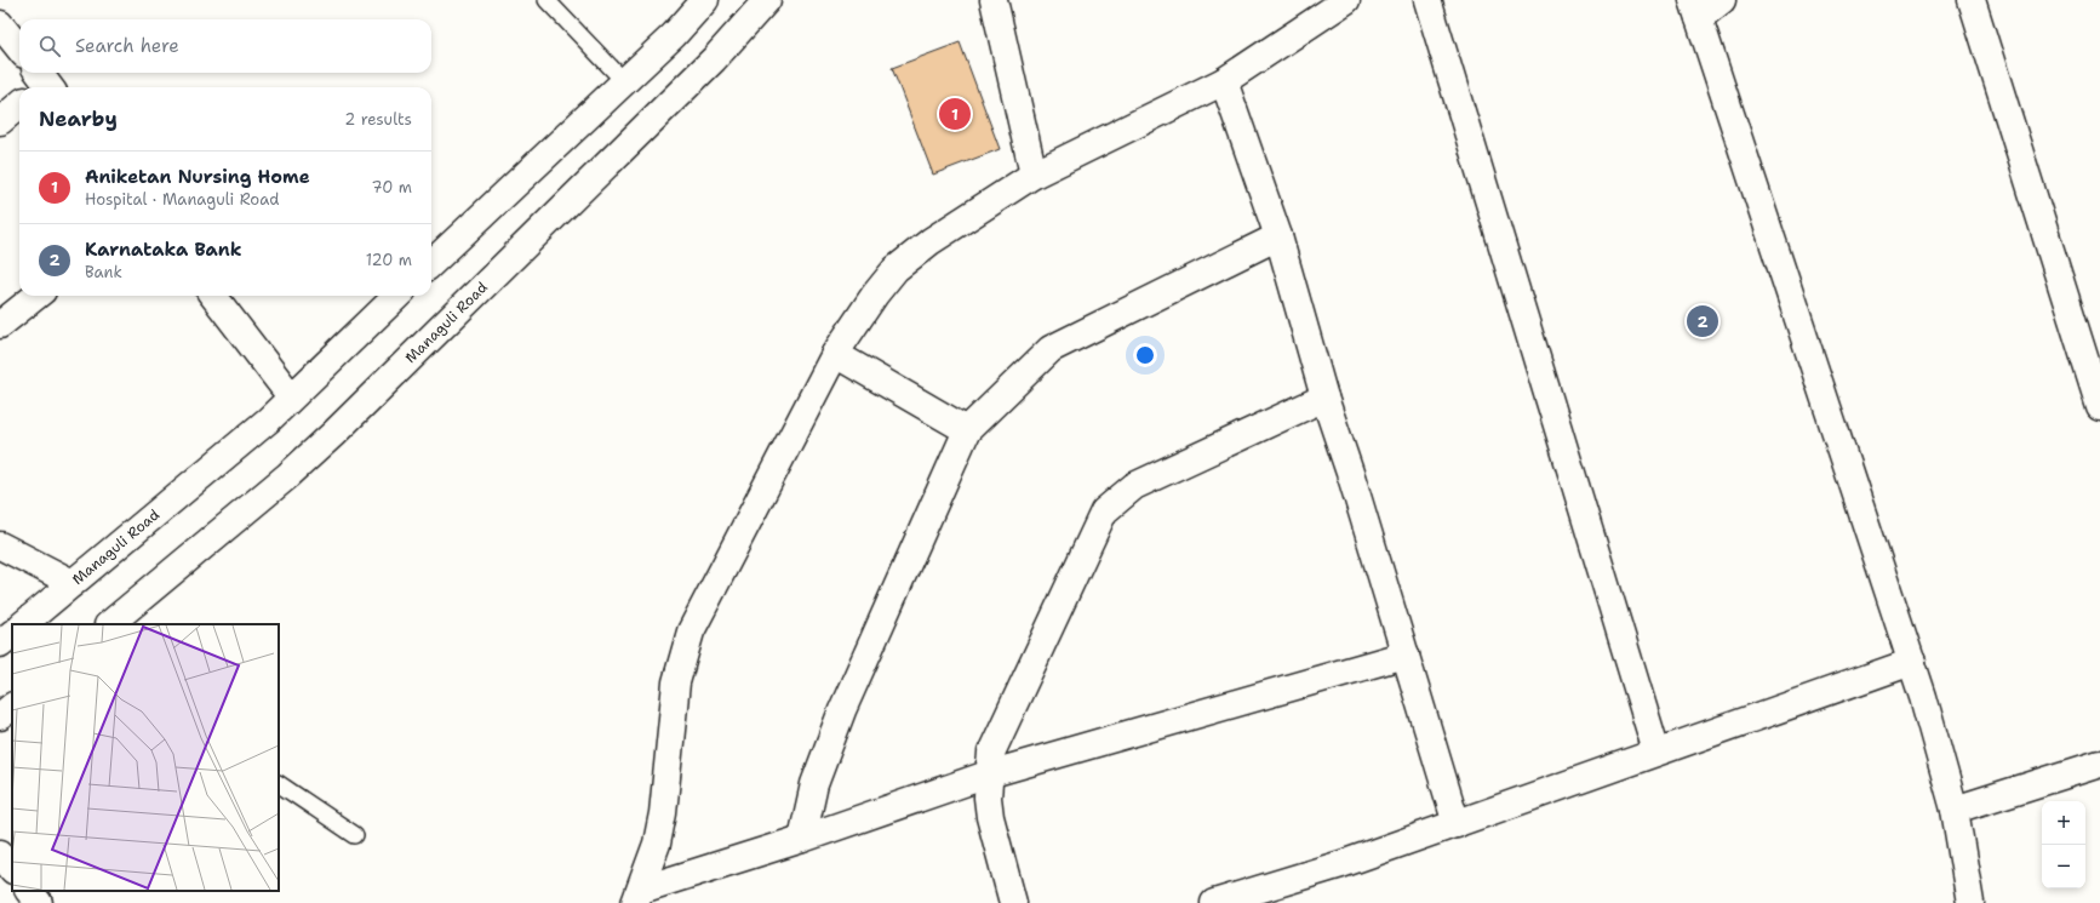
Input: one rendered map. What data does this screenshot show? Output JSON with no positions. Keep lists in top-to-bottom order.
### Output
{
  "streets": {
    "street": ["Managuli Road"]
  },
  "page": {
    "search": "Search here",
    "heading": ["Nearby", "2 results"],
    "pins": ["1", "2"],
    "list": [
      {
        "mark": "1",
        "name": "Aniketan Nursing Home",
        "note": "Hospital · Managuli Road",
        "value": "70 m"
      },
      {
        "mark": "2",
        "name": "Karnataka Bank",
        "note": "Bank",
        "value": "120 m"
      }
    ],
    "map_buttons": ["+", "−"]
  }
}
